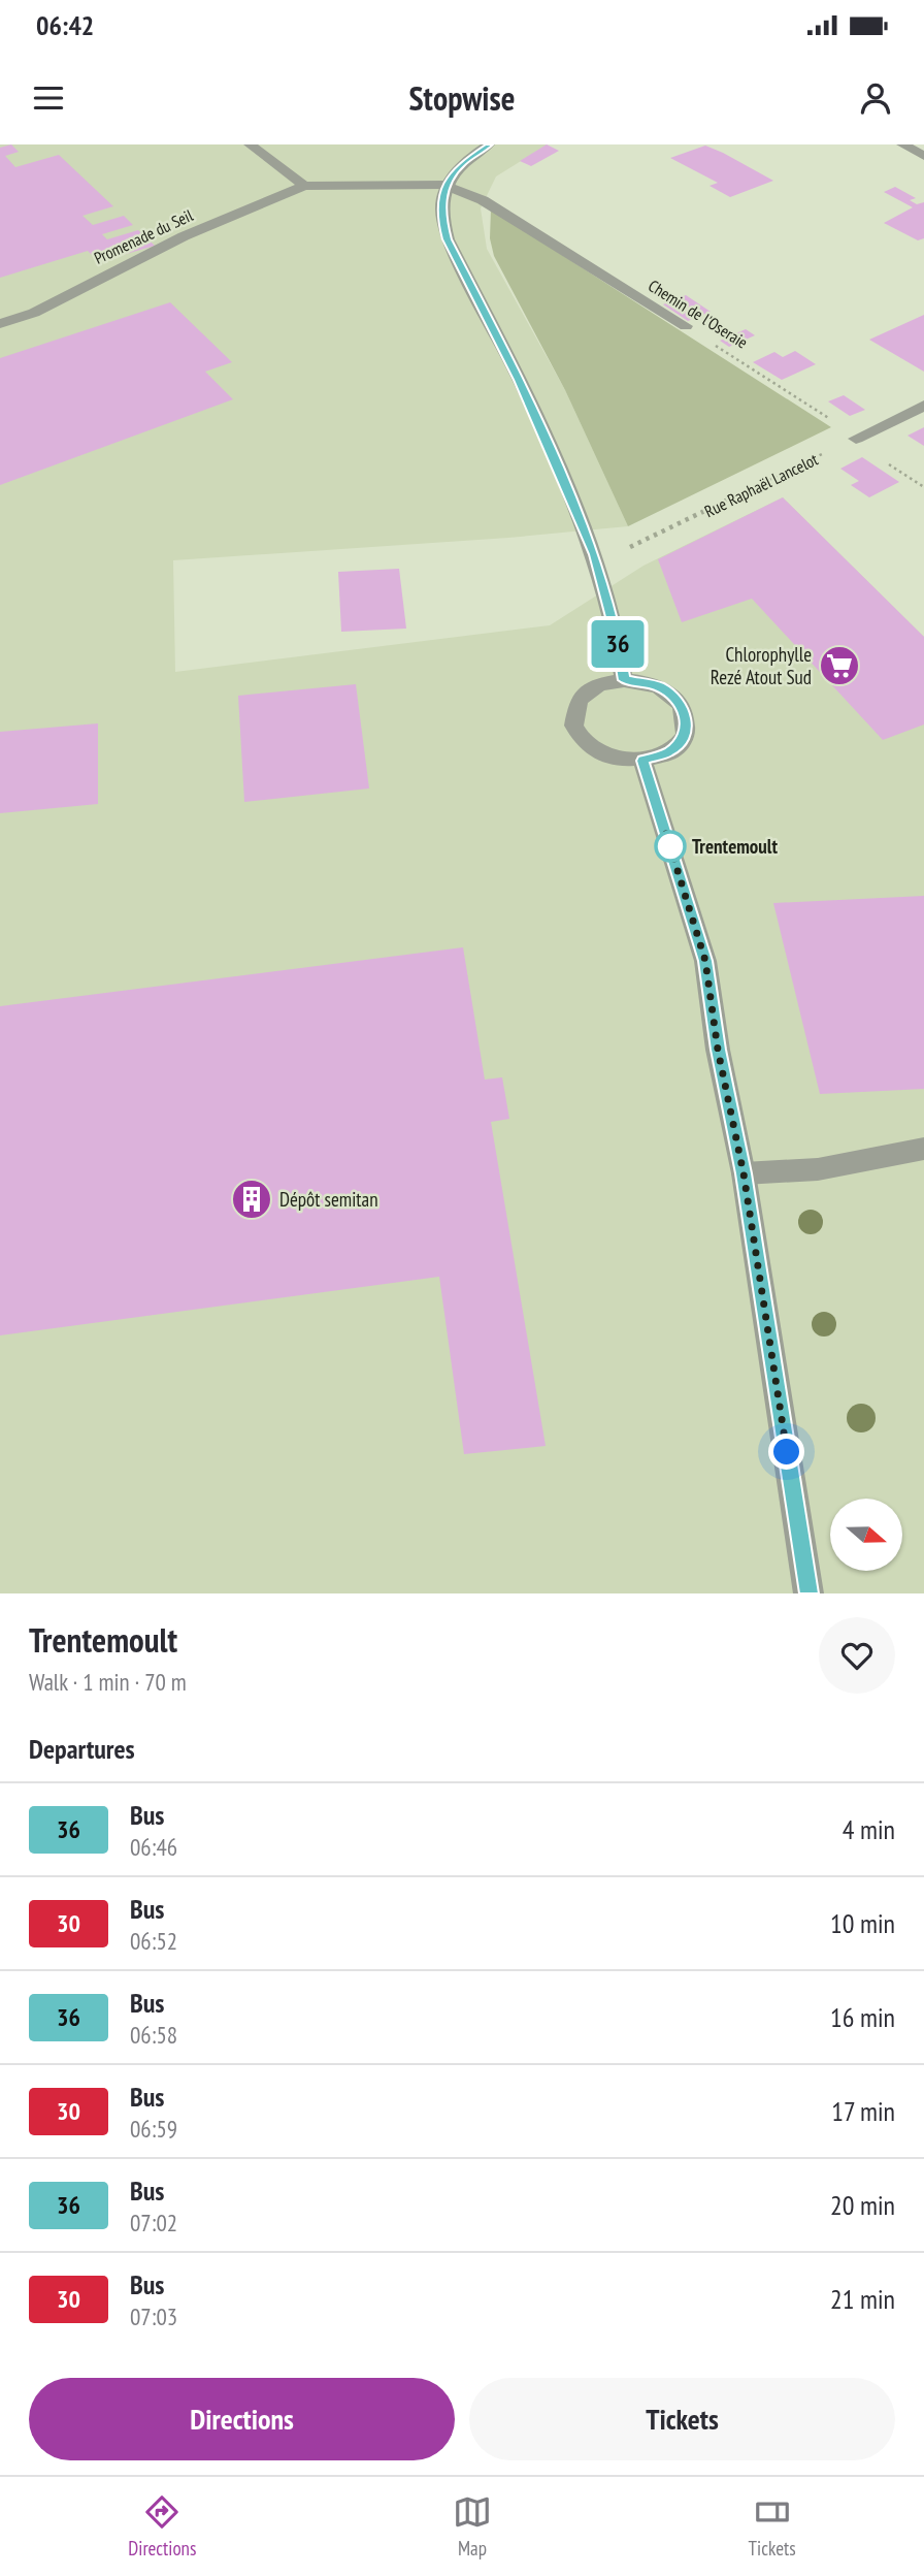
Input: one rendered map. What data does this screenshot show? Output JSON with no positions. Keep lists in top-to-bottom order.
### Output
{
  "streets": {
    "street": ["Promenade du Seil", "Chemin de l'Oseraie"],
    "path": ["Rue Raphaël Lancelot"]
  },
  "crossings": [
    ["Promenade du Seil", "Chemin de l'Oseraie"],
    ["Chemin de l'Oseraie", "Rue Raphaël Lancelot"]
  ],
  "places": {
    "supermarket": ["Chlorophylle Rezé Atout Sud"],
    "other": ["Trentemoult"],
    "building": ["Dépôt semitan"]
  },
  "lines": ["bus line 36"],
  "north": "right",
  "page": {
    "status": "06:42",
    "header": "Stopwise",
    "on_map": "36",
    "heading": [
      ["Trentemoult", "Walk · 1 min · 70 m"],
      "Departures"
    ],
    "list": [
      {
        "mark": "36",
        "name": "Bus",
        "note": "06:46",
        "value": "4 min"
      },
      {
        "mark": "30",
        "name": "Bus",
        "note": "06:52",
        "value": "10 min"
      },
      {
        "mark": "36",
        "name": "Bus",
        "note": "06:58",
        "value": "16 min"
      },
      {
        "mark": "30",
        "name": "Bus",
        "note": "06:59",
        "value": "17 min"
      },
      {
        "mark": "36",
        "name": "Bus",
        "note": "07:02",
        "value": "20 min"
      },
      {
        "mark": "30",
        "name": "Bus",
        "note": "07:03",
        "value": "21 min"
      }
    ],
    "buttons": ["Directions", "Tickets"],
    "tabs": ["Directions", "Map", "Tickets"]
  }
}
